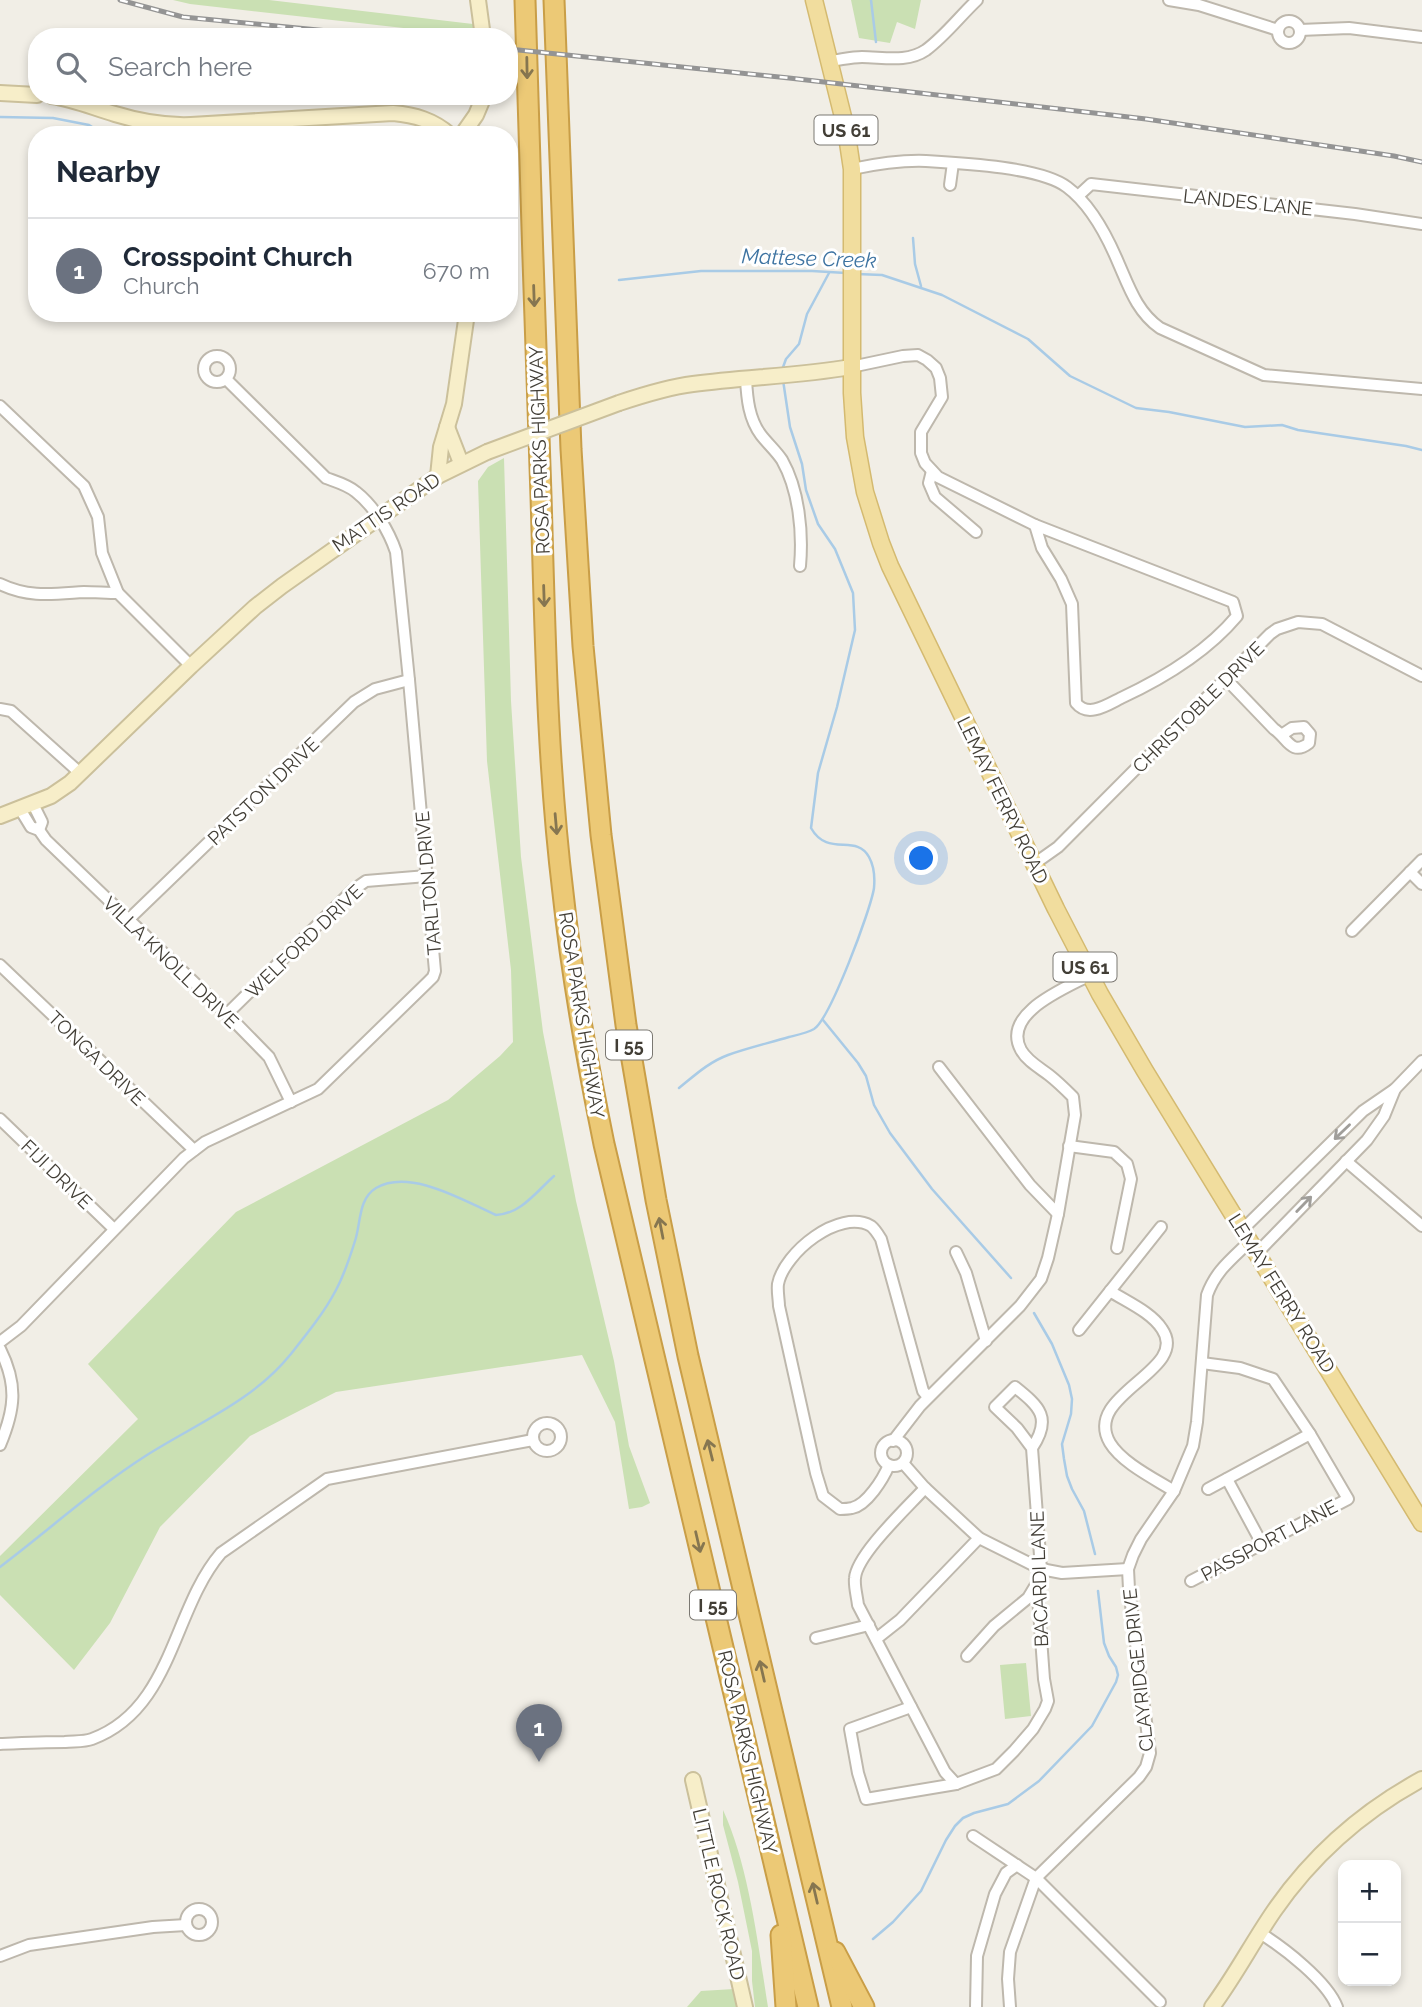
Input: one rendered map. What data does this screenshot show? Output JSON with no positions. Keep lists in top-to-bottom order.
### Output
{
  "streets": {
    "highway": ["ROSA PARKS HIGHWAY", "I 55"],
    "main road": [
      "US 61",
      "MATTIS ROAD",
      "LEMAY FERRY ROAD",
      "LITTLE ROCK ROAD"
    ],
    "street": [
      "LANDES LANE",
      "CHRISTOBLE DRIVE",
      "PATSTON DRIVE",
      "TARLTON DRIVE",
      "WELFORD DRIVE",
      "VILLA KNOLL DRIVE",
      "TONGA DRIVE",
      "FIJI DRIVE",
      "PASSPORT LANE",
      "BACARDI LANE",
      "CLAYRIDGE DRIVE"
    ]
  },
  "crossings": [
    ["MATTIS ROAD", "LEMAY FERRY ROAD"],
    ["MATTIS ROAD", "TARLTON DRIVE"],
    ["MATTIS ROAD", "VILLA KNOLL DRIVE"],
    ["CHRISTOBLE DRIVE", "LEMAY FERRY ROAD"],
    ["PATSTON DRIVE", "TARLTON DRIVE"],
    ["PATSTON DRIVE", "VILLA KNOLL DRIVE"],
    ["LEMAY FERRY ROAD", "CLAYRIDGE DRIVE"],
    ["TARLTON DRIVE", "WELFORD DRIVE"],
    ["TARLTON DRIVE", "VILLA KNOLL DRIVE"],
    ["TARLTON DRIVE", "TONGA DRIVE"],
    ["TARLTON DRIVE", "FIJI DRIVE"],
    ["WELFORD DRIVE", "VILLA KNOLL DRIVE"]
  ],
  "water": ["Mattese Creek"],
  "page": {
    "search": "Search here",
    "heading": "Nearby",
    "list": [
      {
        "mark": "1",
        "name": "Crosspoint Church",
        "note": "Church",
        "value": "670 m"
      }
    ],
    "pins": "1",
    "map_buttons": ["+", "−"]
  }
}
